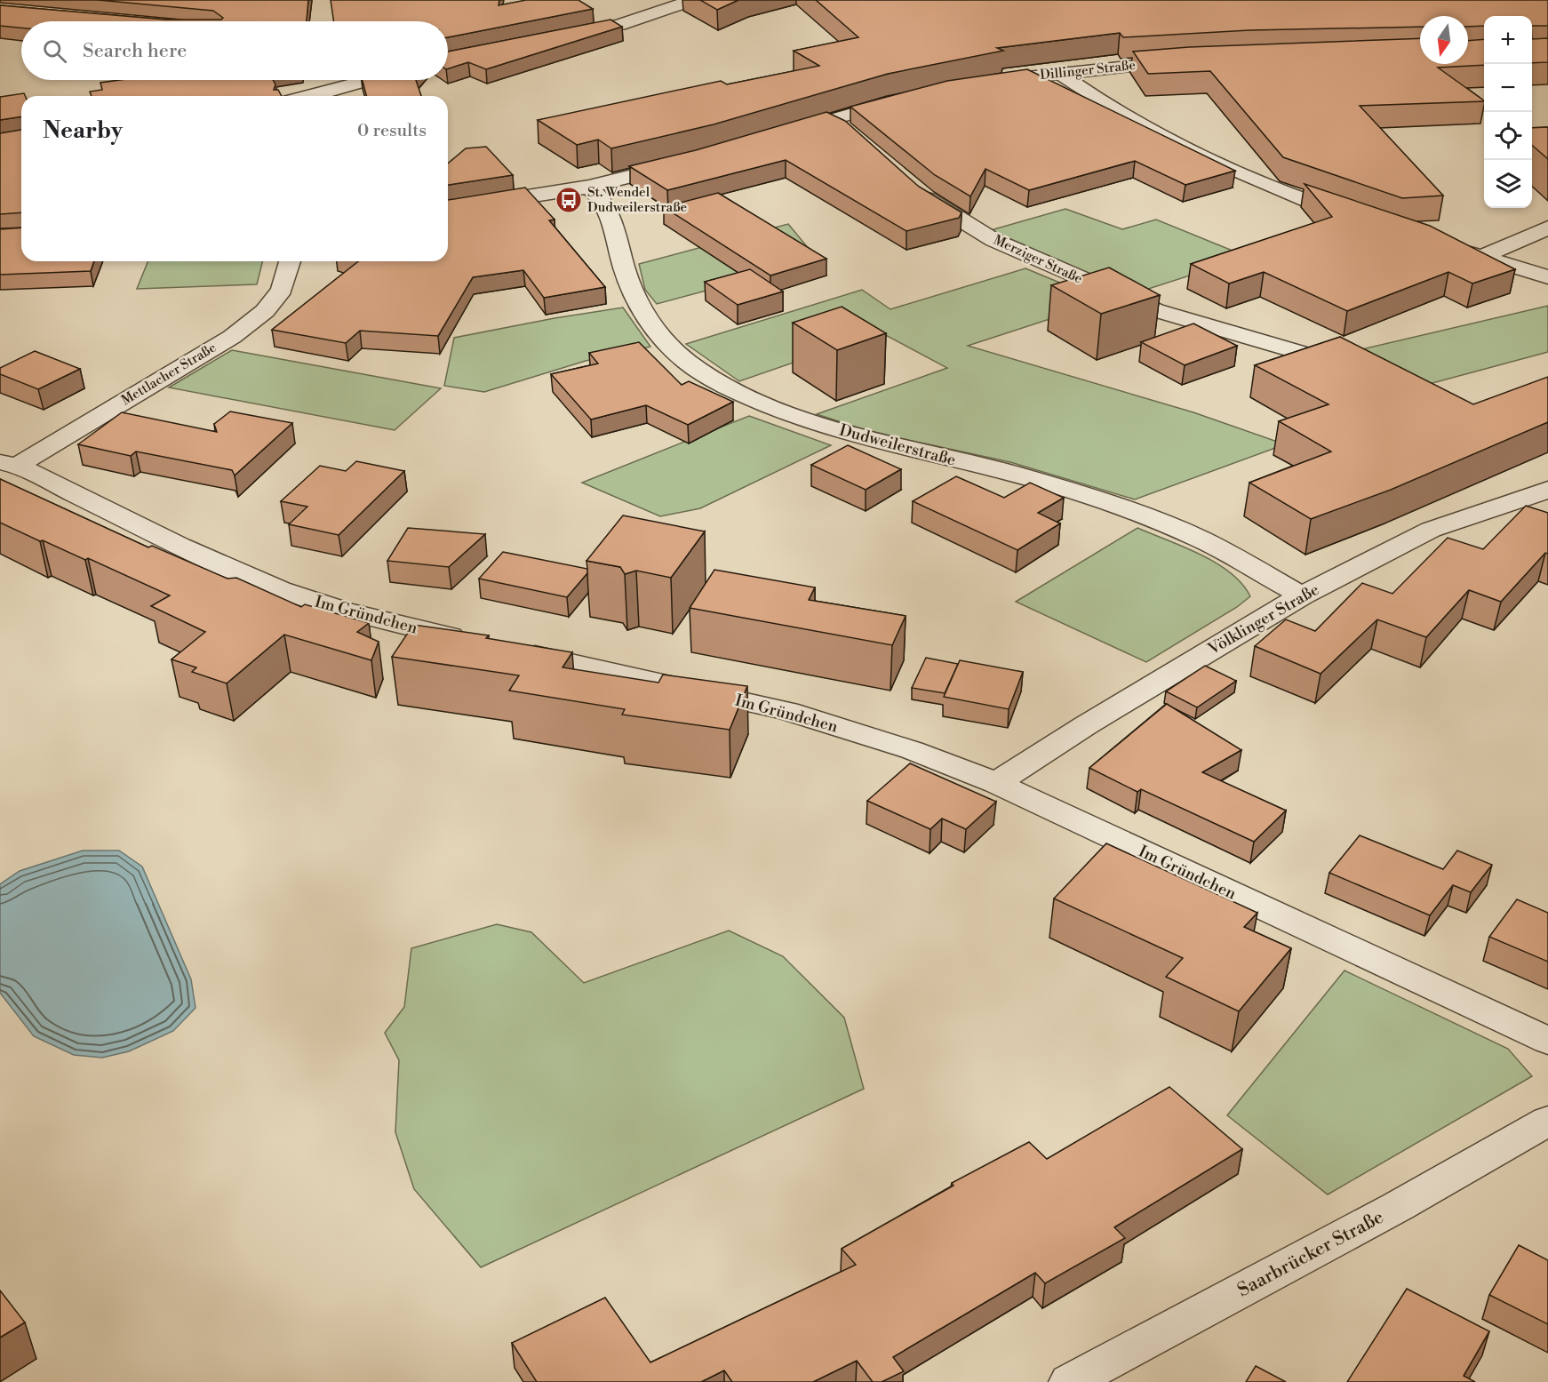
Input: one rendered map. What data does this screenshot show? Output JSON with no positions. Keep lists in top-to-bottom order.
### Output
{
  "streets": {
    "street": [
      "Dillinger Straße",
      "Merziger Straße",
      "Mettlacher Straße",
      "Dudweilerstraße",
      "Im Gründchen",
      "Völklinger Straße",
      "Saarbrücker Straße"
    ]
  },
  "crossings": [
    ["Mettlacher Straße", "Im Gründchen"],
    ["Dudweilerstraße", "Völklinger Straße"],
    ["Im Gründchen", "Völklinger Straße"]
  ],
  "places": {
    "bus stop": ["St. Wendel Dudweilerstraße"]
  },
  "north": "bottom",
  "page": {
    "map_buttons": ["+", "−"],
    "search": "Search here",
    "heading": ["Nearby", "0 results"]
  }
}
